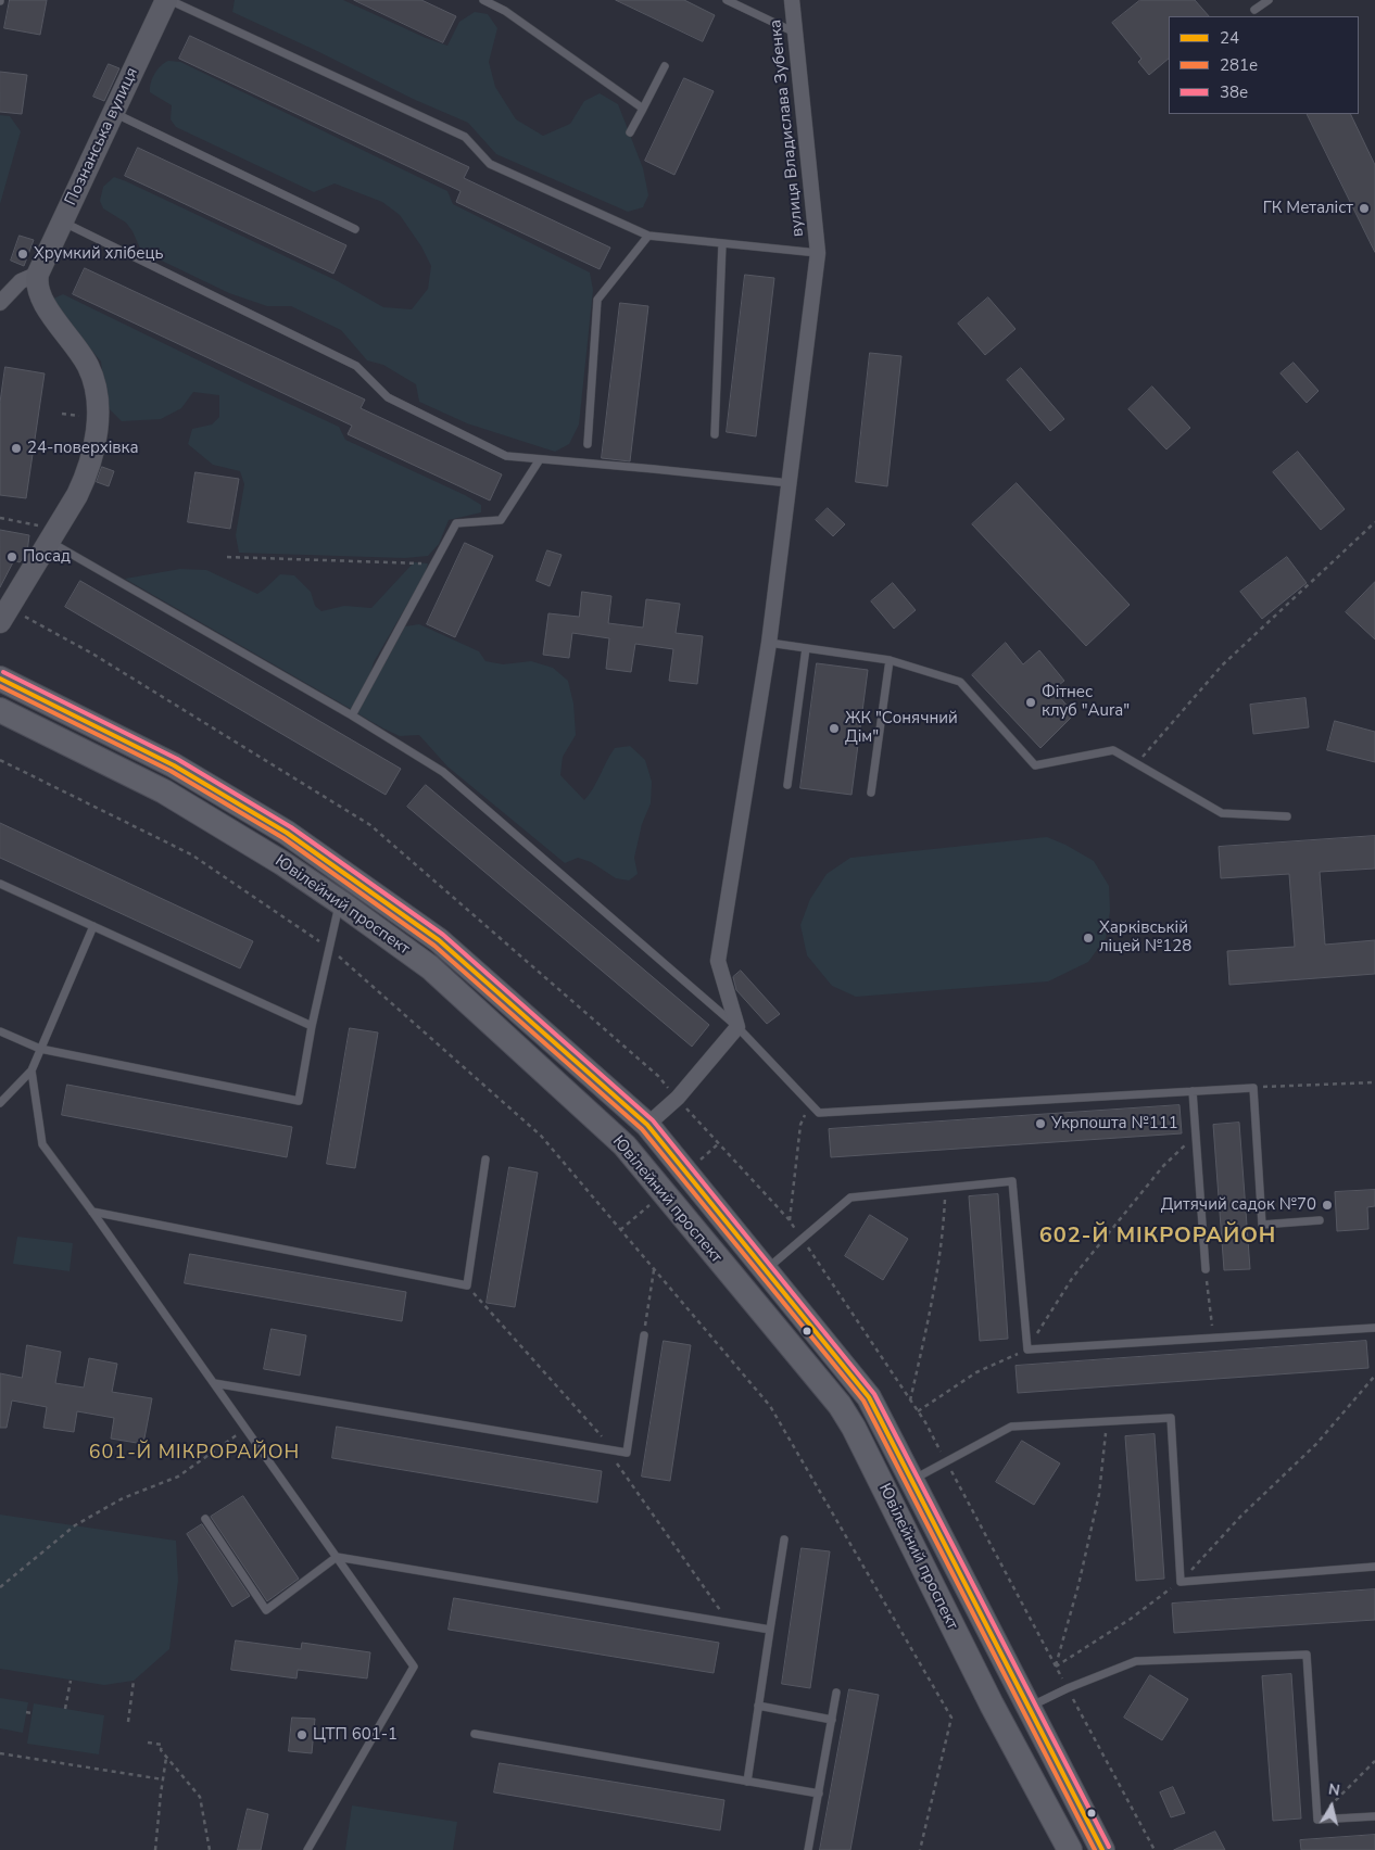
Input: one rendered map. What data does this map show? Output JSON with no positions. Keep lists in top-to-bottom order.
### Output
{
  "streets": {
    "main road": ["Ювілейний проспект"],
    "street": ["вулиця Владислава Зубенка", "Познанська вулиця"]
  },
  "districts": ["602-Й МІКРОРАЙОН", "601-Й МІКРОРАЙОН"],
  "places": [
    "ГК Металіст",
    "Хрумкий хлібець",
    "24-поверхівка",
    "Посад",
    "Фітнес клуб \"Aura\"",
    "ЖК \"Сонячний Дім\"",
    "Харківській ліцей №128",
    "Укрпошта №111",
    "Дитячий садок №70",
    "ЦТП 601-1"
  ],
  "lines": ["transit line 38е", "transit line 24", "transit line 281е"],
  "legend": ["24", "281е", "38е"],
  "north": "top"
}
